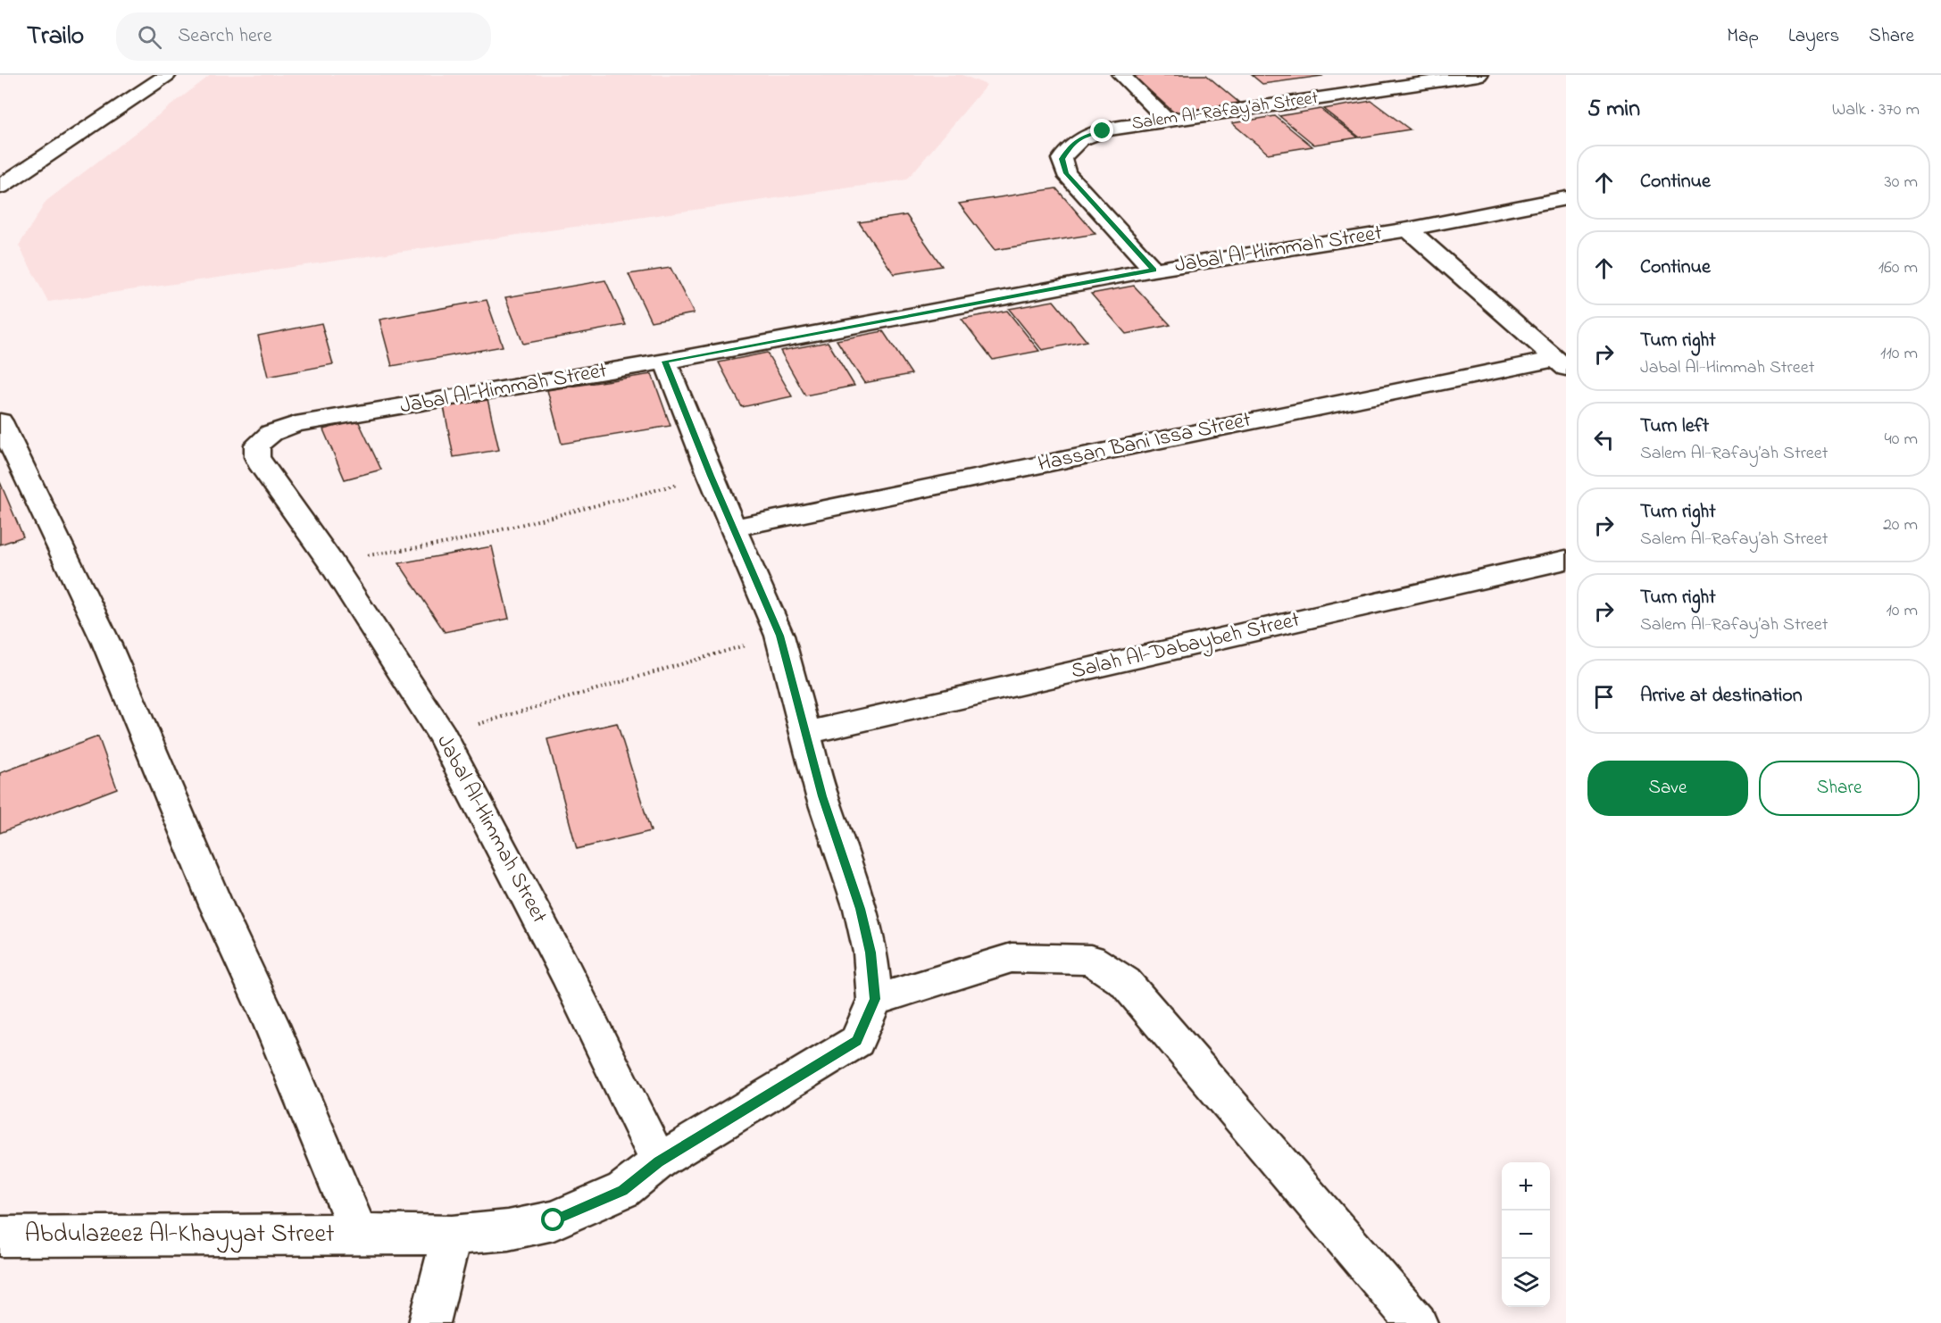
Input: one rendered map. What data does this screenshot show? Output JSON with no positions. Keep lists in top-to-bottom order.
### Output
{
  "streets": {
    "street": [
      "Salem Al-Rafay’ah Street",
      "Jabal Al-Himmah Street",
      "Hassan Bani Issa Street",
      "Salah Al-Dabaybeh Street",
      "Abdulazeez Al-Khayyat Street"
    ]
  },
  "crossings": [
    ["Salem Al-Rafay’ah Street", "Jabal Al-Himmah Street"],
    ["Jabal Al-Himmah Street", "Abdulazeez Al-Khayyat Street"]
  ],
  "page": {
    "header": "Trailo",
    "search": "Search here",
    "nav": ["Map", "Layers", "Share"],
    "heading": ["5 min", "Walk · 370 m"],
    "list": [
      ["Continue", "30 m"],
      ["Continue", "160 m"],
      ["Turn right", "Jabal Al-Himmah Street", "110 m"],
      ["Turn left", "Salem Al-Rafay’ah Street", "40 m"],
      ["Turn right", "Salem Al-Rafay’ah Street", "20 m"],
      ["Turn right", "Salem Al-Rafay’ah Street", "10 m"],
      "Arrive at destination"
    ],
    "buttons": ["Save", "Share"],
    "map_buttons": ["+", "−"]
  }
}
